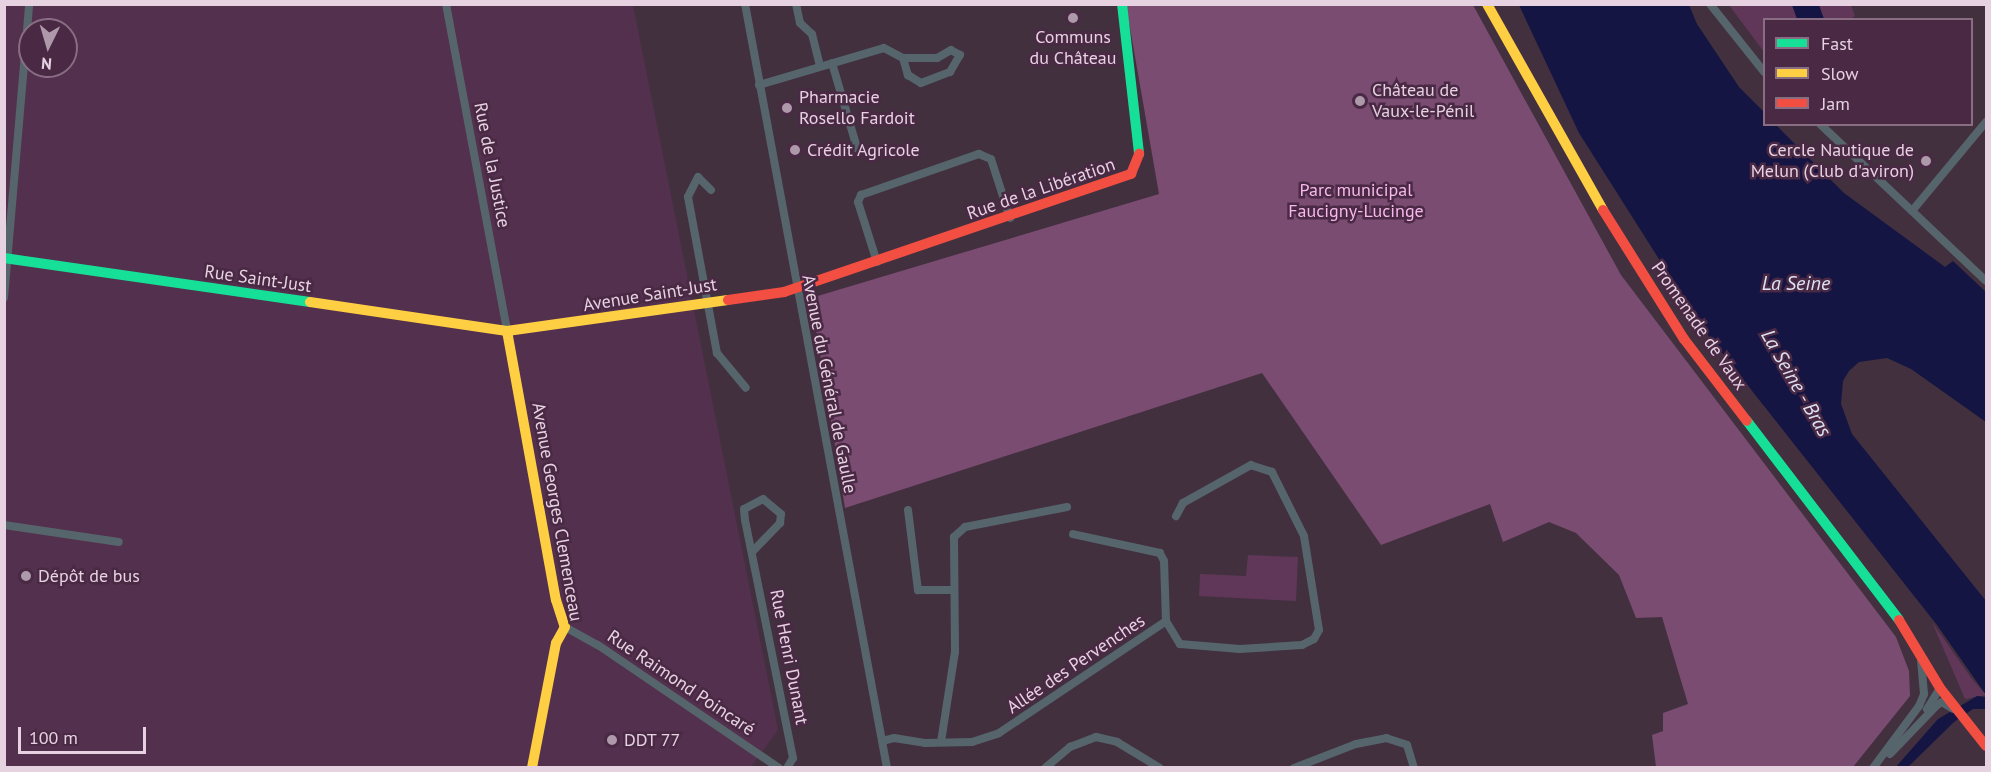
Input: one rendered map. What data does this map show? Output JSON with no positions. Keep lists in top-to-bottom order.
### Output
{
  "streets": {
    "street": [
      "Rue de la Justice",
      "Rue de la Libération",
      "Rue Saint-Just",
      "Avenue Saint-Just",
      "Promenade de Vaux",
      "Avenue du Général de Gaulle",
      "Avenue Georges Clemenceau",
      "Rue Henri Dunant",
      "Allée des Pervenches",
      "Rue Raimond Poincaré"
    ]
  },
  "crossings": [
    ["Rue de la Justice", "Rue Saint-Just"],
    ["Rue de la Justice", "Avenue Saint-Just"],
    ["Rue de la Justice", "Avenue Georges Clemenceau"],
    ["Rue de la Libération", "Avenue Saint-Just"],
    ["Rue de la Libération", "Avenue du Général de Gaulle"],
    ["Rue Saint-Just", "Avenue Saint-Just"],
    ["Rue Saint-Just", "Avenue Georges Clemenceau"],
    ["Avenue Saint-Just", "Avenue du Général de Gaulle"],
    ["Avenue Saint-Just", "Avenue Georges Clemenceau"],
    ["Avenue du Général de Gaulle", "Allée des Pervenches"],
    ["Avenue Georges Clemenceau", "Rue Raimond Poincaré"]
  ],
  "water": ["La Seine", "La Seine - Bras"],
  "parks": ["Parc municipal Faucigny-Lucinge"],
  "places": [
    "Communs du Château",
    "Château de Vaux-le-Pénil",
    "Pharmacie Rosello Fardoit",
    "Crédit Agricole",
    "Cercle Nautique de Melun (Club d'aviron)",
    "Dépôt de bus",
    "DDT 77"
  ],
  "legend": ["Fast", "Slow", "Jam"],
  "scale_bar": "100 m",
  "north": "bottom"
}
